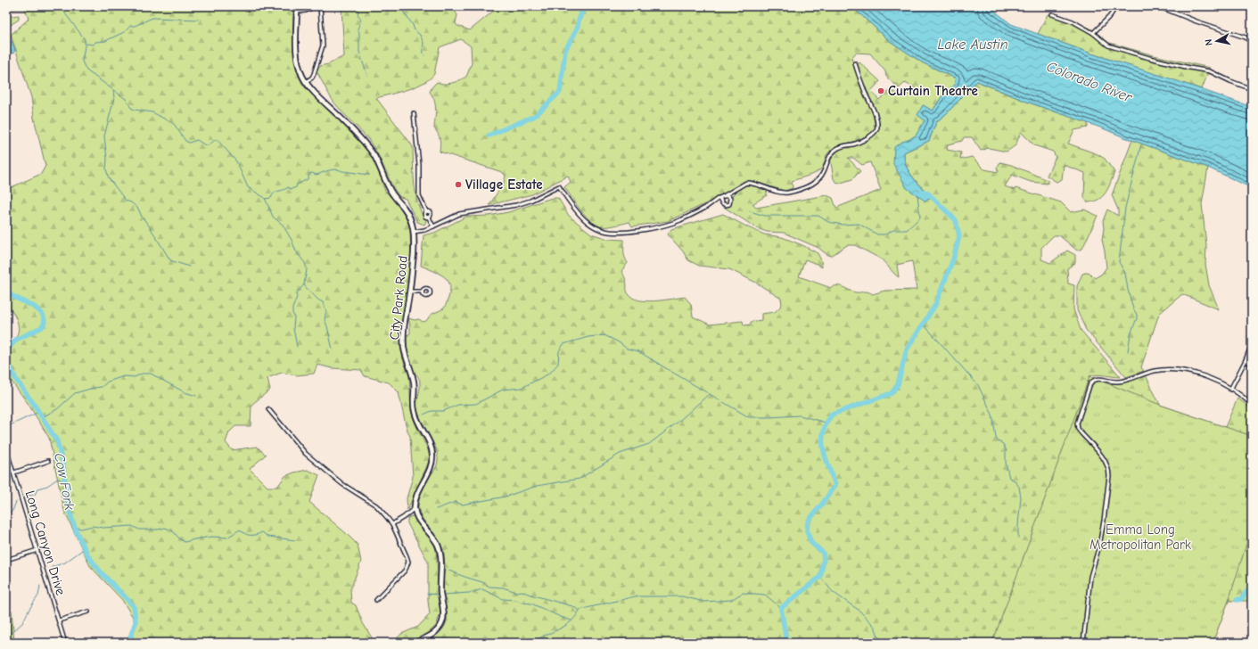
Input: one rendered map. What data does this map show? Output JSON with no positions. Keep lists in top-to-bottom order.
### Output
{
  "streets": {
    "street": ["City Park Road", "Long Canyon Drive"]
  },
  "water": ["Lake Austin", "Colorado River", "Cow Fork"],
  "parks": ["Emma Long Metropolitan Park"],
  "places": ["Curtain Theatre", "Village Estate"],
  "north": "left"
}
